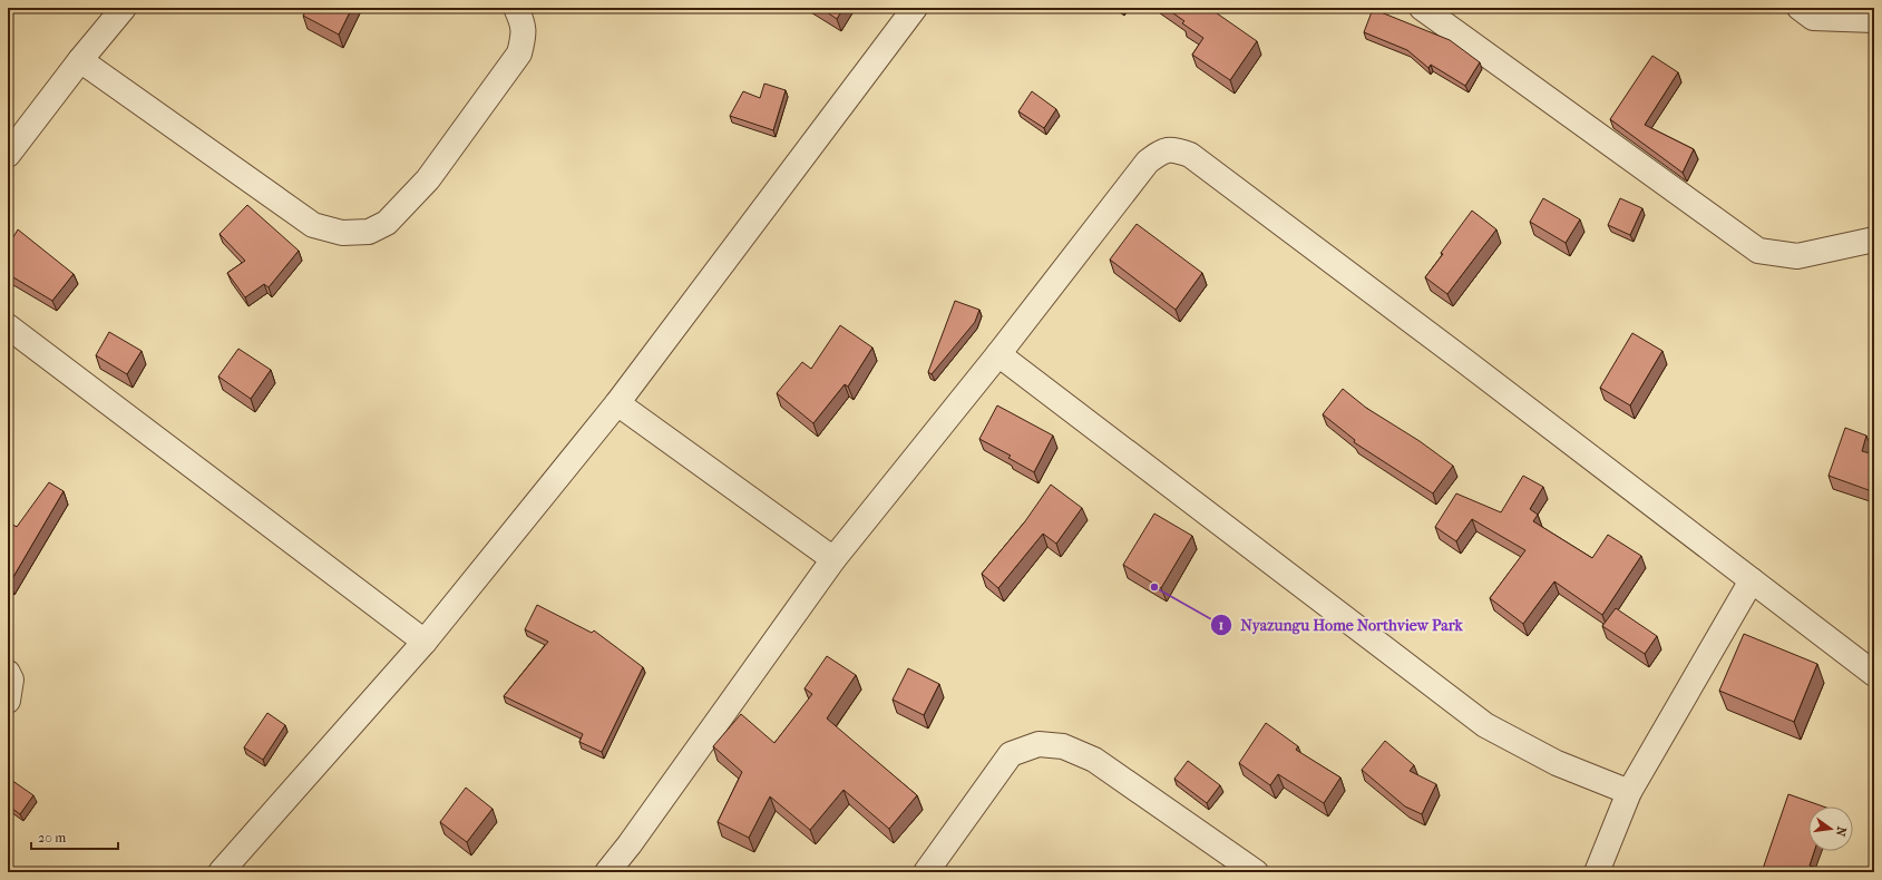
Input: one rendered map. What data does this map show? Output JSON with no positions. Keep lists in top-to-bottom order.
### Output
{
  "places": ["Nyazungu Home Northview Park"],
  "scale_bar": "20 m",
  "north": "right"
}
